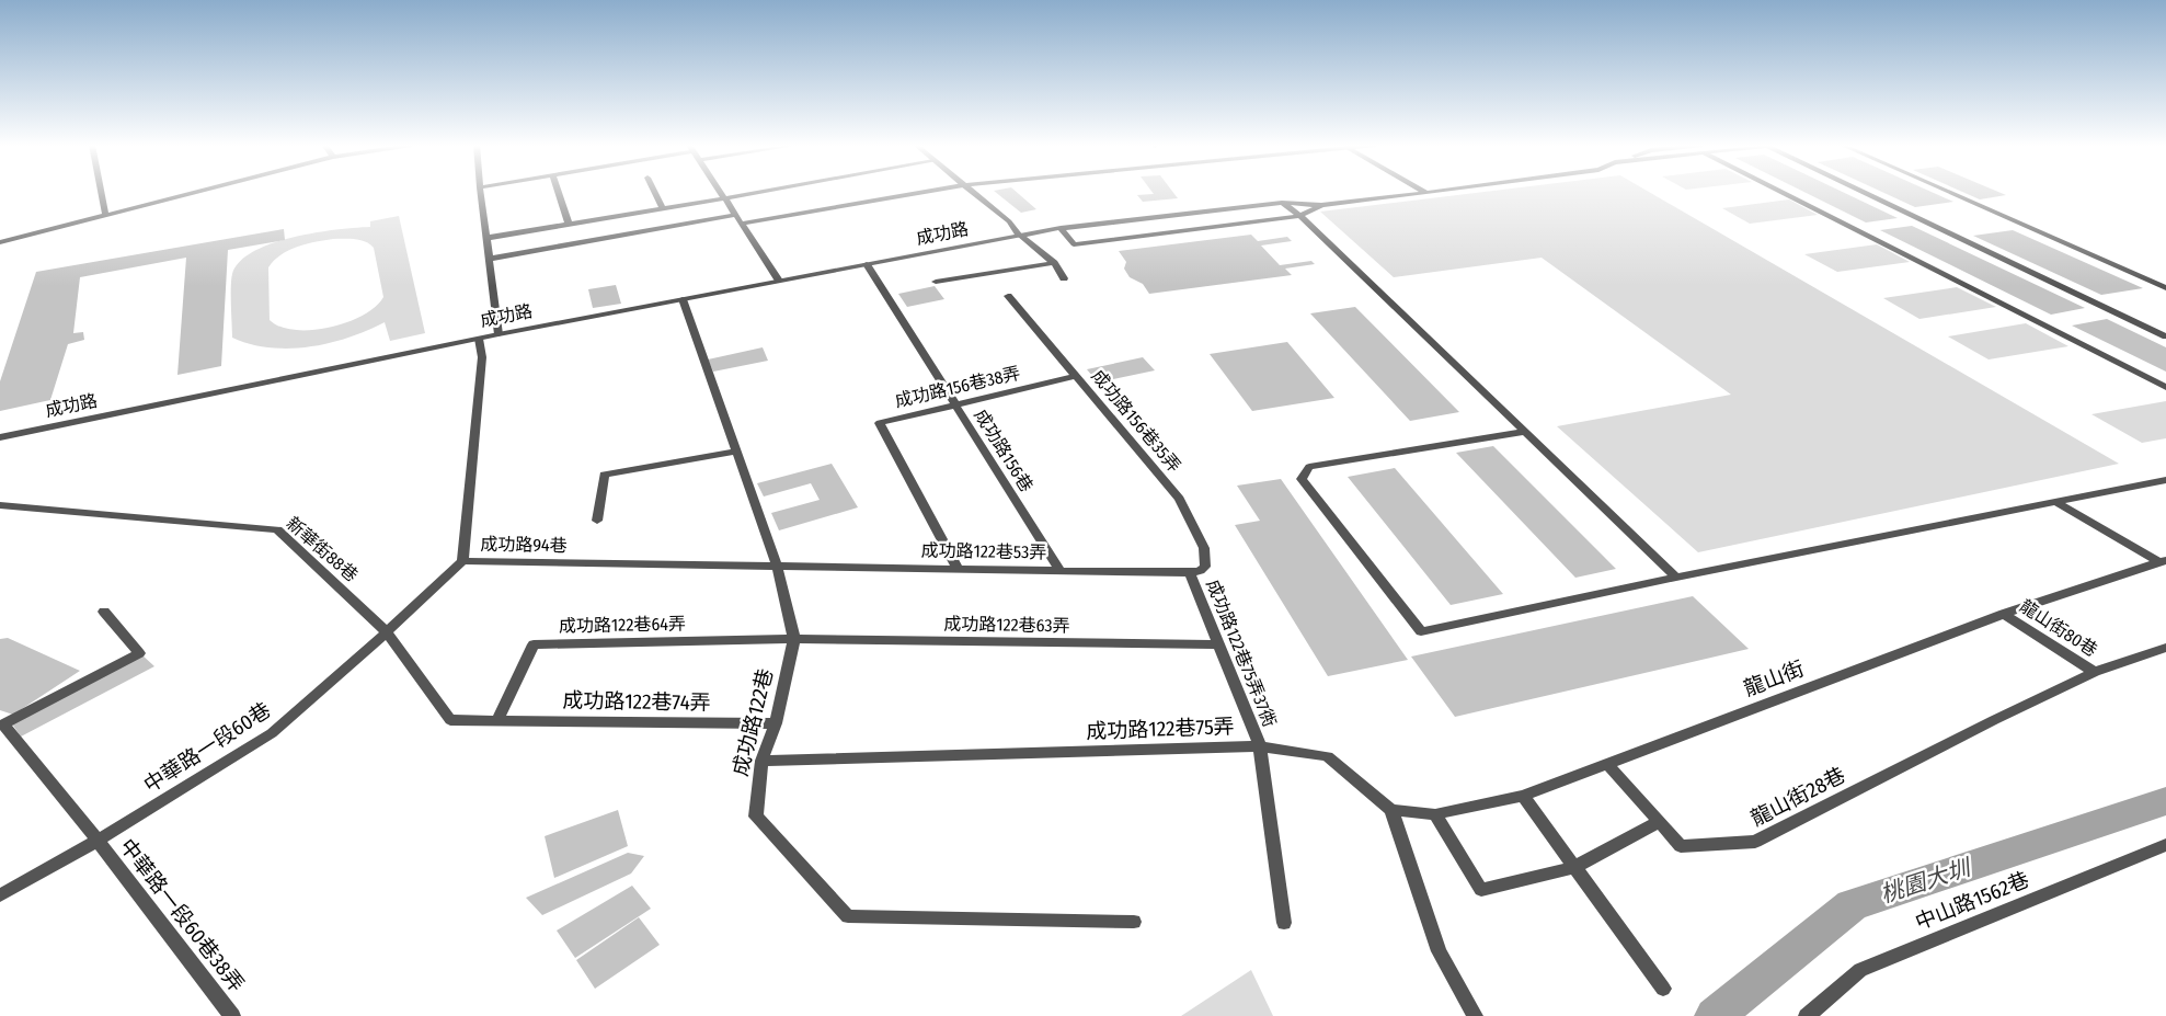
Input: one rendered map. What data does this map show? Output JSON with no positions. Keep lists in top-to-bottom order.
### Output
{
  "streets": {
    "street": [
      "成功路",
      "成功路156巷38弄",
      "成功路156巷35弄",
      "成功路156巷",
      "成功路94巷",
      "新華街88巷",
      "成功路122巷53弄",
      "成功路122巷64弄",
      "成功路122巷63弄",
      "龍山街80巷",
      "成功路122巷75弄37衖",
      "龍山街",
      "成功路122巷74弄",
      "成功路122巷",
      "成功路122巷75弄",
      "中華路一段60巷",
      "龍山街28巷",
      "中山路1562巷",
      "中華路一段60巷38弄"
    ]
  },
  "crossings": [
    ["成功路", "成功路156巷"],
    ["成功路", "成功路94巷"],
    ["成功路", "成功路122巷"],
    ["成功路156巷38弄", "成功路156巷35弄"],
    ["成功路156巷38弄", "成功路156巷"],
    ["成功路156巷38弄", "成功路122巷53弄"],
    ["成功路156巷35弄", "成功路122巷53弄"],
    ["成功路156巷35弄", "成功路122巷75弄37衖"],
    ["成功路156巷", "成功路122巷53弄"],
    ["成功路94巷", "成功路122巷53弄"],
    ["成功路94巷", "成功路122巷"],
    ["成功路94巷", "中華路一段60巷"],
    ["新華街88巷", "成功路122巷64弄"],
    ["新華街88巷", "成功路122巷74弄"],
    ["新華街88巷", "中華路一段60巷"],
    ["成功路122巷53弄", "成功路122巷75弄37衖"],
    ["成功路122巷53弄", "成功路122巷"],
    ["成功路122巷64弄", "成功路122巷63弄"],
    ["成功路122巷64弄", "成功路122巷74弄"],
    ["成功路122巷64弄", "成功路122巷"],
    ["成功路122巷63弄", "成功路122巷75弄37衖"],
    ["成功路122巷63弄", "成功路122巷"],
    ["龍山街80巷", "龍山街"],
    ["龍山街80巷", "龍山街28巷"],
    ["成功路122巷75弄37衖", "成功路122巷75弄"],
    ["龍山街", "成功路122巷75弄"],
    ["龍山街", "龍山街28巷"],
    ["成功路122巷74弄", "成功路122巷"],
    ["成功路122巷", "成功路122巷75弄"],
    ["中華路一段60巷", "中華路一段60巷38弄"]
  ],
  "water": ["桃園大圳"]
}
